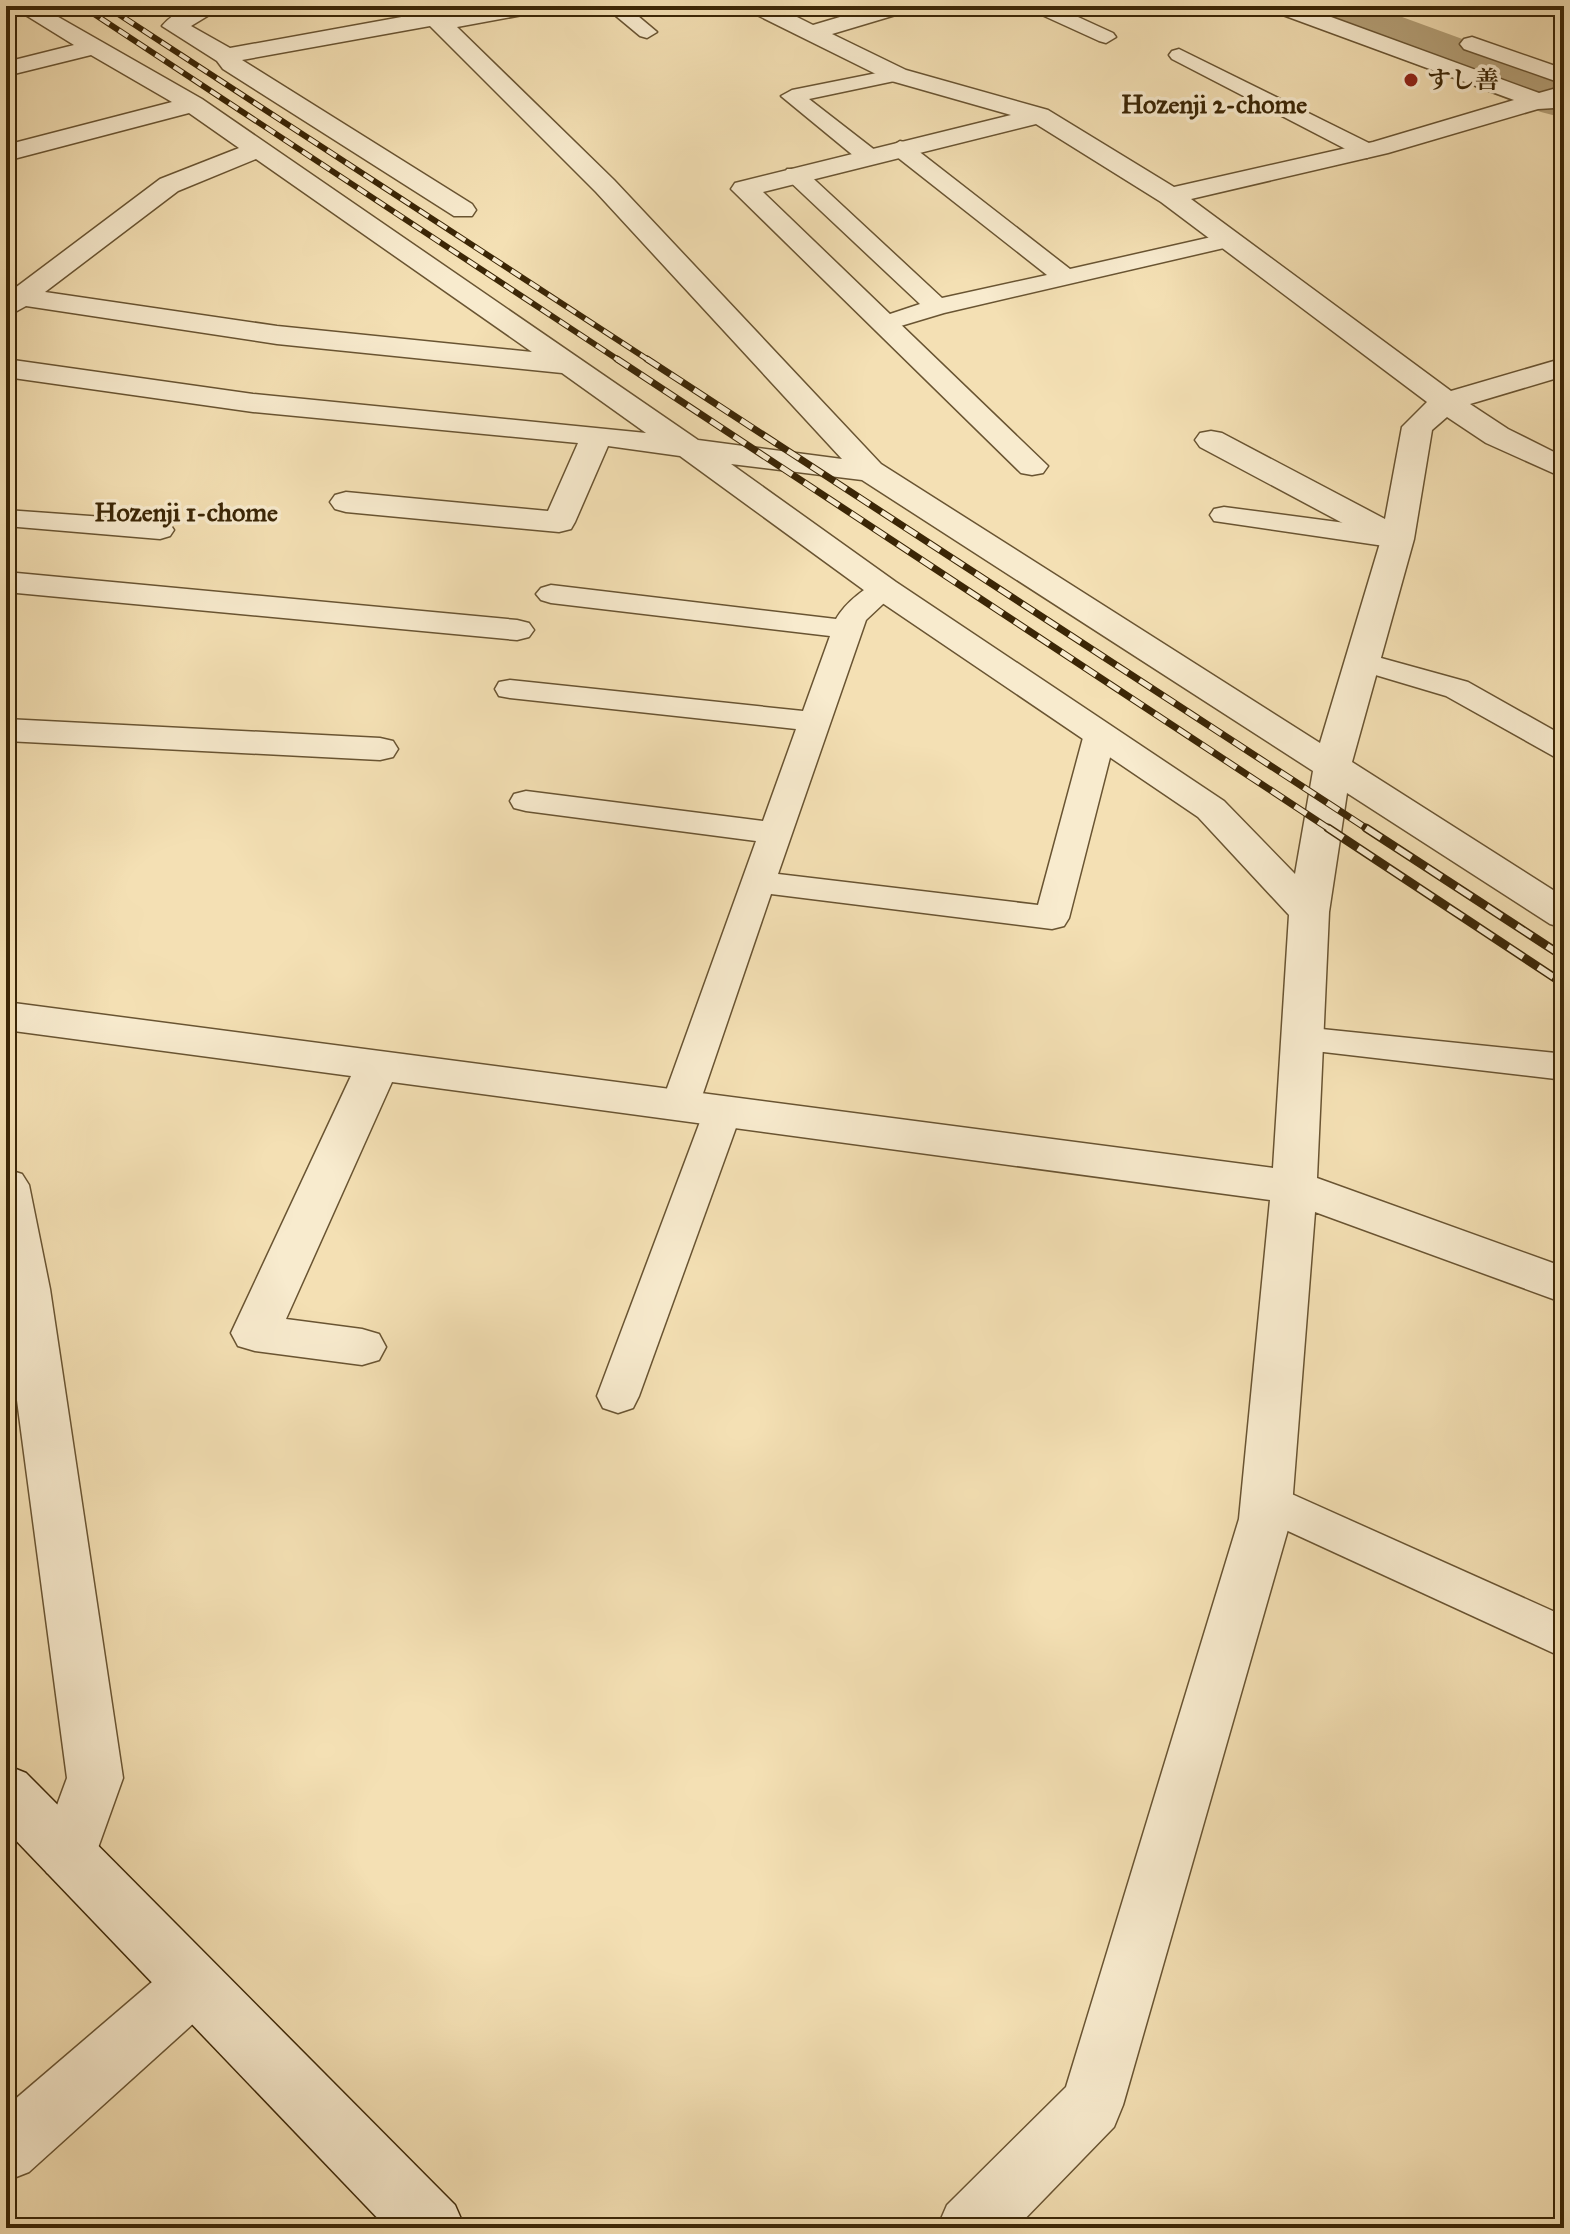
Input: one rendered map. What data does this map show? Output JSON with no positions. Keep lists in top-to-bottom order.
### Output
{
  "districts": ["Hozenji 2-chome", "Hozenji 1-chome"],
  "places": ["すし善"]
}
